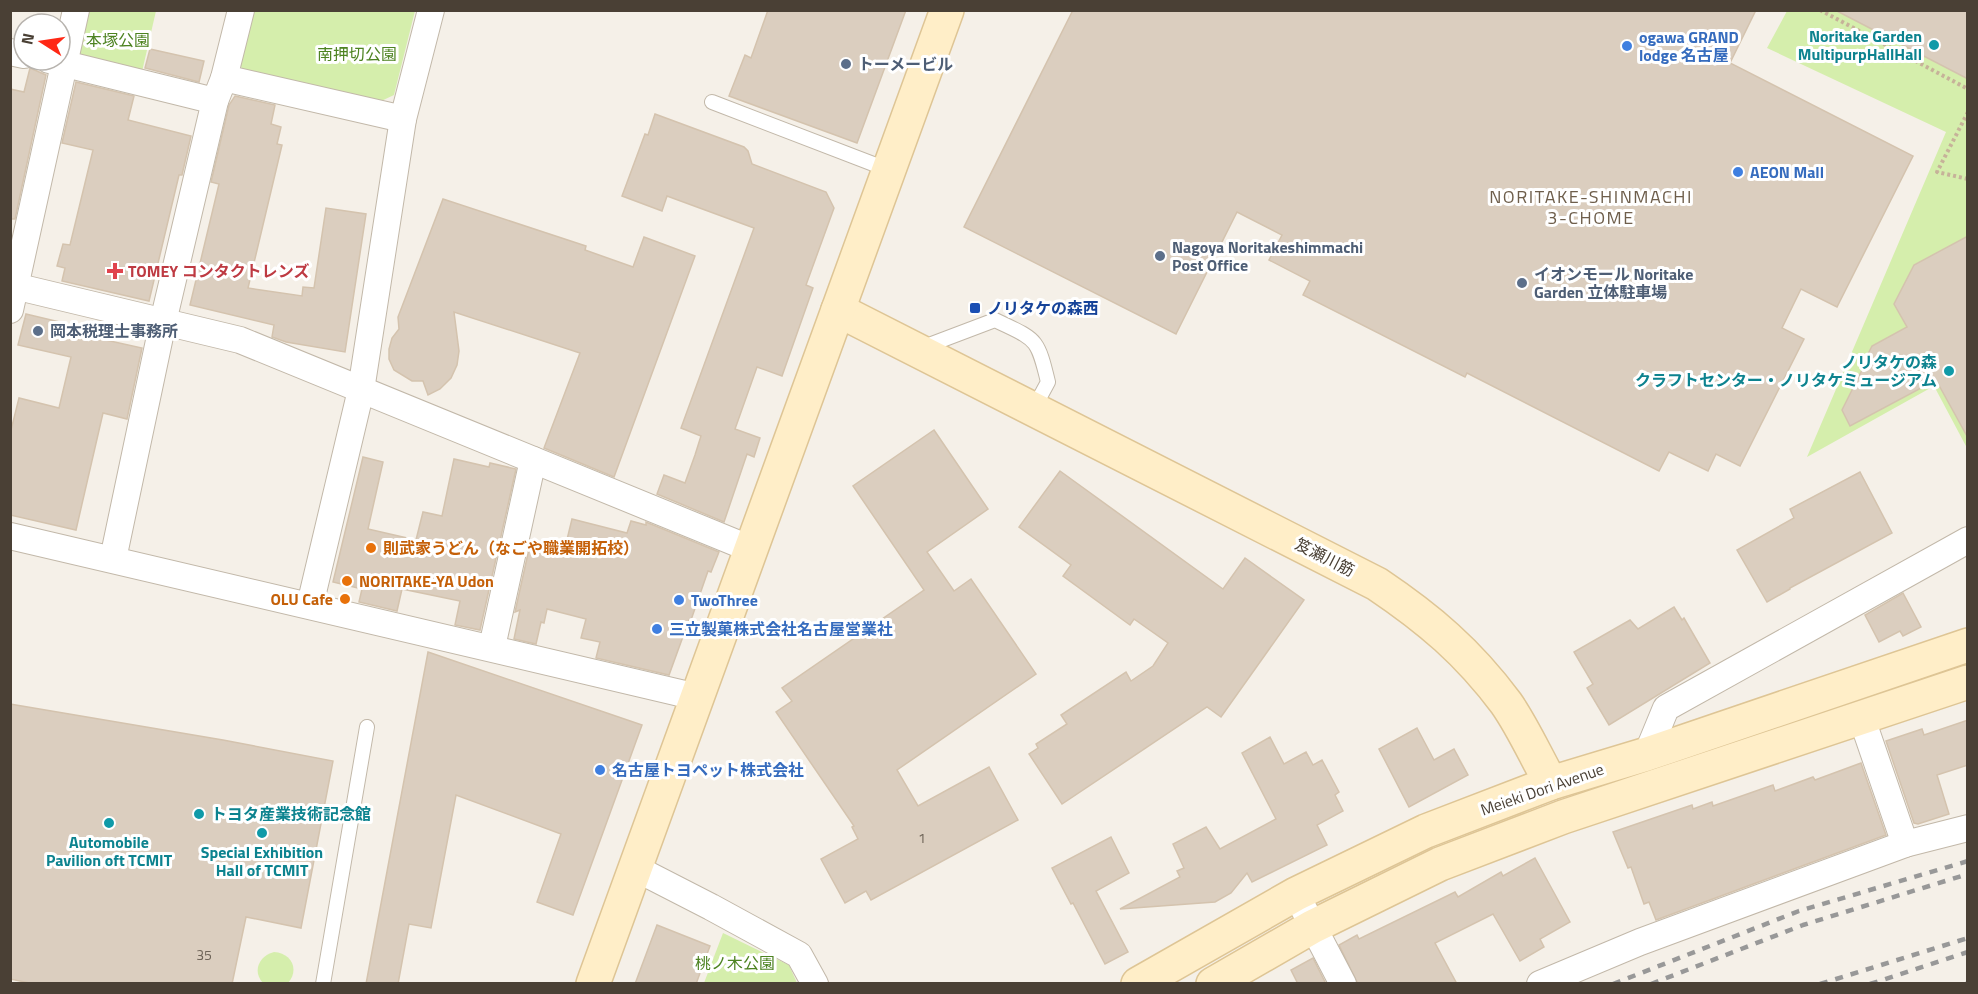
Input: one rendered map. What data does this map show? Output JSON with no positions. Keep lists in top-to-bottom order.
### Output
{
  "streets": {
    "street": ["笈瀬川筋", "Meieki Dori Avenue"]
  },
  "crossings": [
    ["笈瀬川筋", "Meieki Dori Avenue"]
  ],
  "districts": ["NORITAKE-SHINMACHI 3-CHOME"],
  "parks": ["本塚公園", "南押切公園", "桃ノ木公園"],
  "places": {
    "other": [
      "Noritake Garden MultipurpHallHall",
      "ogawa GRAND lodge 名古屋",
      "トーメービル",
      "AEON Mall",
      "Nagoya Noritakeshimmachi Post Office",
      "イオンモール Noritake Garden 立体駐車場",
      "岡本税理士事務所",
      "ノリタケの森 クラフトセンター・ノリタケミュージアム",
      "則武家うどん（なごや職業開拓校）",
      "NORITAKE-YA Udon",
      "OLU Cafe",
      "TwoThree",
      "三立製菓株式会社名古屋営業社",
      "名古屋トヨペット株式会社",
      "トヨタ産業技術記念館",
      "Automobile Pavilion oft TCMIT",
      "Special Exhibition Hall of TCMIT"
    ],
    "health": ["TOMEY コンタクトレンズ"],
    "transit": ["ノリタケの森西"]
  },
  "house_numbers": ["1", "35"],
  "north": "left"
}
